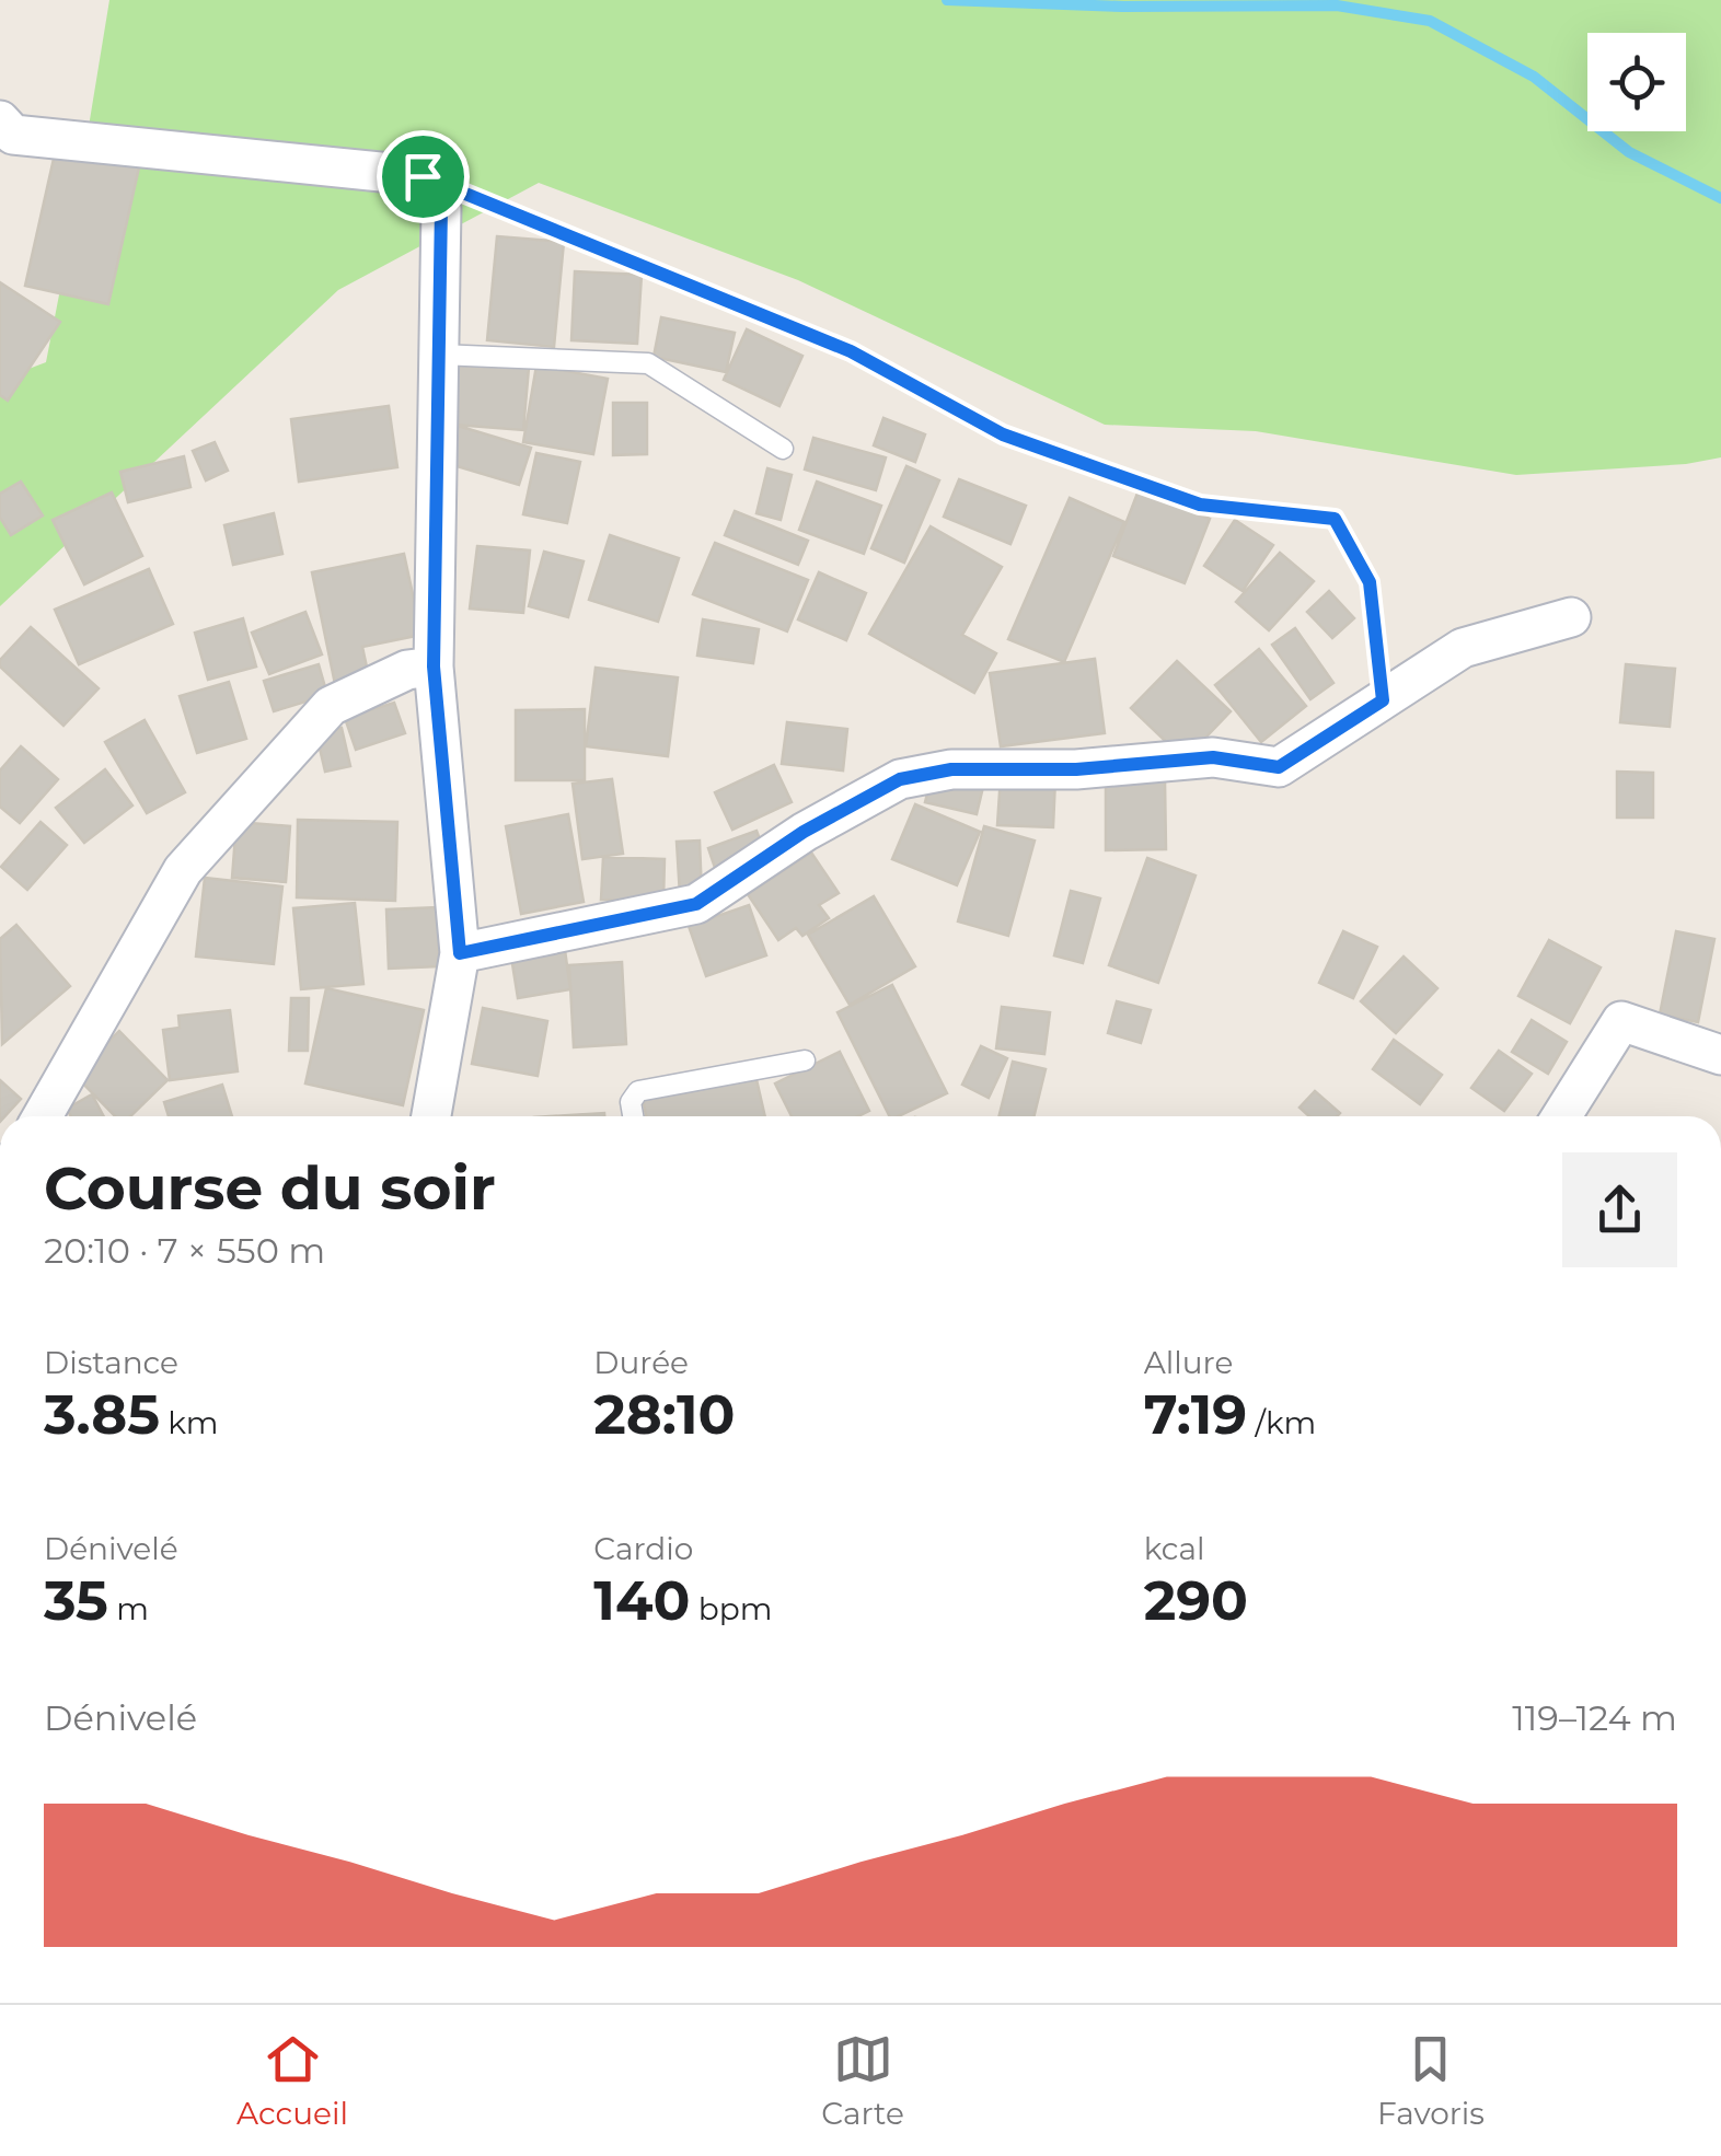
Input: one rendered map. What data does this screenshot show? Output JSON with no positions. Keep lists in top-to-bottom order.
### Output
{
  "page": {
    "heading": ["Course du soir", "20:10 · 7 × 550 m"],
    "stats": [
      ["Distance", "3.85 km"],
      ["Durée", "28:10"],
      ["Allure", "7:19 /km"],
      ["Dénivelé", "35 m"],
      ["Cardio", "140 bpm"],
      ["kcal", "290"]
    ],
    "chart": ["Dénivelé", "119–124 m"],
    "tabs": ["Accueil", "Carte", "Favoris"]
  }
}
